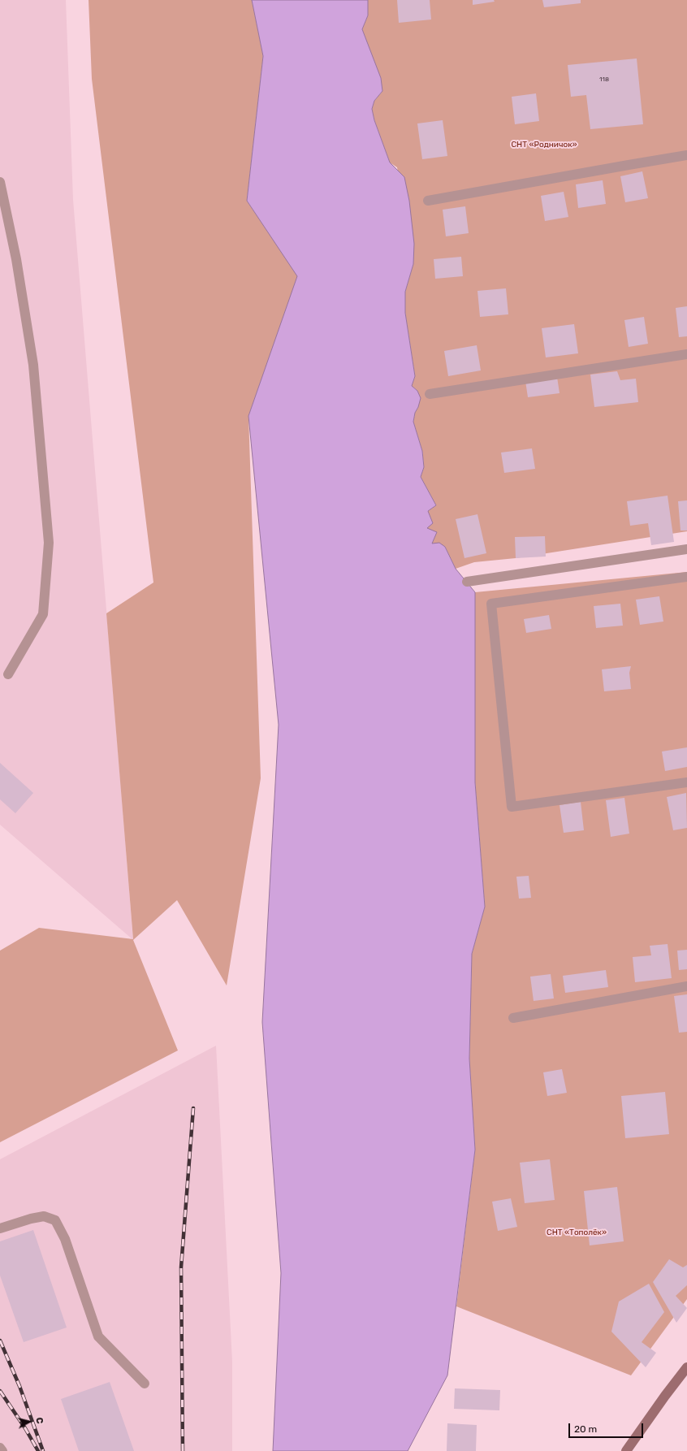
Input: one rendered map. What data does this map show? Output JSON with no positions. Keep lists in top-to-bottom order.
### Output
{
  "parks": ["СНТ «Родничок»", "СНТ «Тополёк»"],
  "house_numbers": ["118"],
  "scale_bar": "20 m",
  "north": "right"
}
